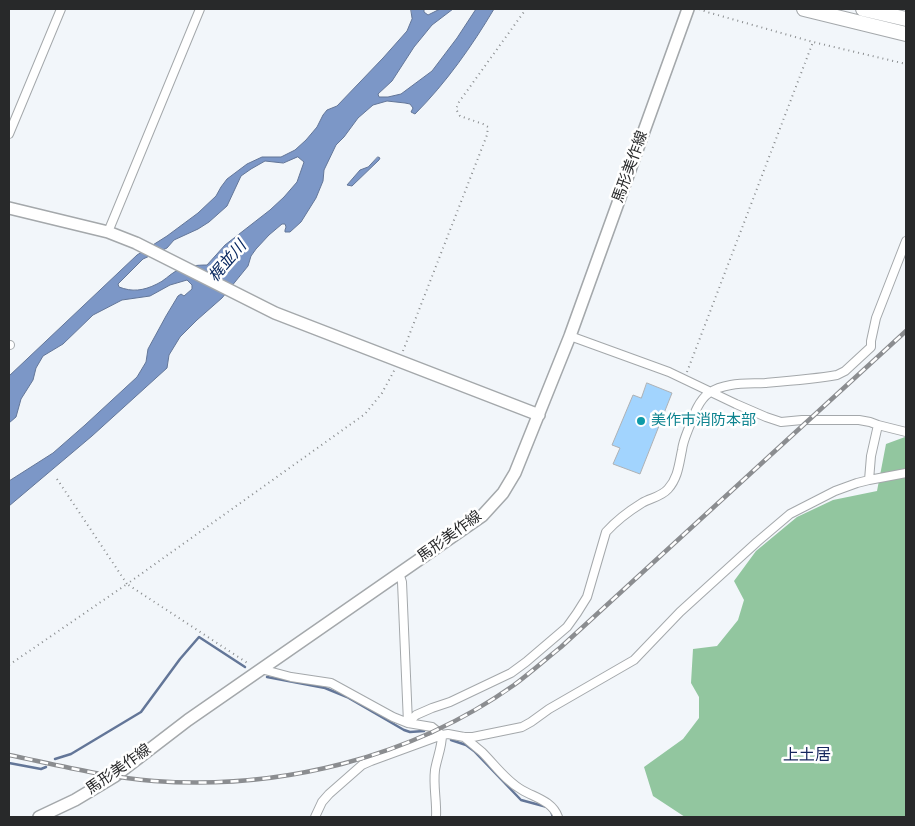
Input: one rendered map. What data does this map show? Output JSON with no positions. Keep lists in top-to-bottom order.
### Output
{
  "streets": {
    "main road": ["馬形美作線"]
  },
  "districts": ["上土居"],
  "water": ["梶並川"],
  "places": ["美作市消防本部"]
}
